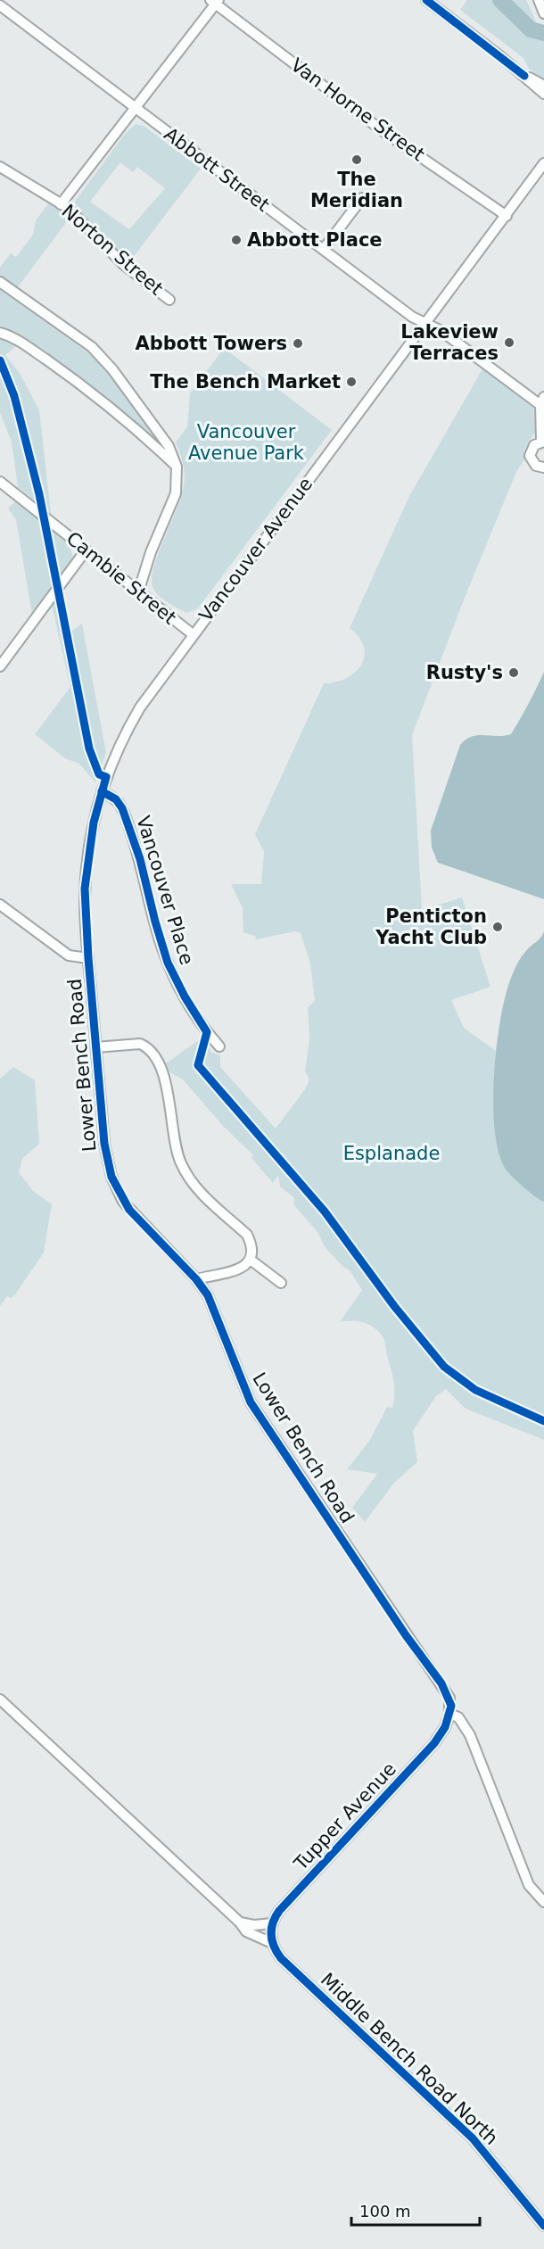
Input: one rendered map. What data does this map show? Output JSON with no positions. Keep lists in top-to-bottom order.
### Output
{
  "streets": {
    "street": [
      "Van Horne Street",
      "Abbott Street",
      "Norton Street",
      "Vancouver Avenue",
      "Cambie Street",
      "Vancouver Place",
      "Lower Bench Road",
      "Tupper Avenue",
      "Middle Bench Road North"
    ]
  },
  "crossings": [
    ["Van Horne Street", "Vancouver Avenue"],
    ["Abbott Street", "Vancouver Avenue"],
    ["Vancouver Avenue", "Cambie Street"],
    ["Vancouver Avenue", "Vancouver Place"],
    ["Vancouver Avenue", "Lower Bench Road"],
    ["Vancouver Place", "Lower Bench Road"],
    ["Lower Bench Road", "Tupper Avenue"]
  ],
  "parks": ["Vancouver Avenue Park", "Esplanade"],
  "places": [
    "The Meridian",
    "Abbott Place",
    "Lakeview Terraces",
    "Abbott Towers",
    "The Bench Market",
    "Rusty's",
    "Penticton Yacht Club"
  ],
  "scale_bar": "100 m"
}
